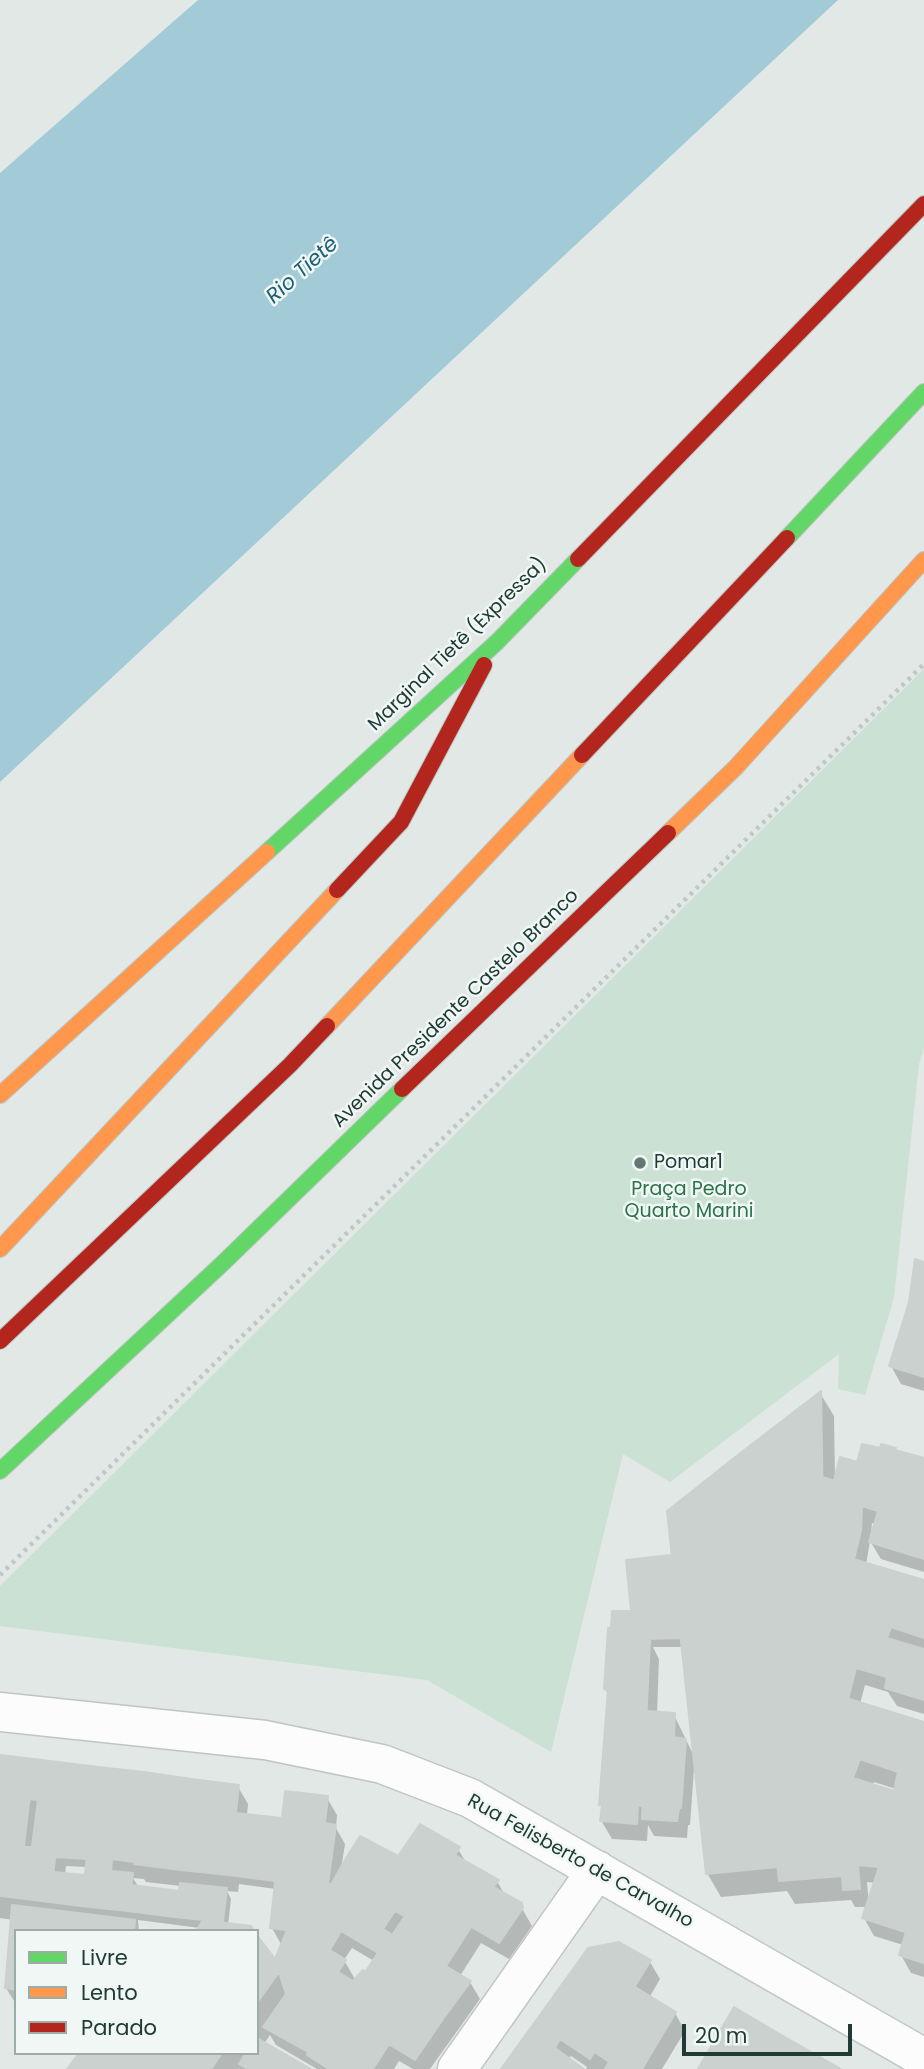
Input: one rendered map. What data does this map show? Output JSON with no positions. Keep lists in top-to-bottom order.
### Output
{
  "streets": {
    "highway": ["Marginal Tietê (Expressa)", "Avenida Presidente Castelo Branco"],
    "street": ["Rua Felisberto de Carvalho"]
  },
  "water": ["Rio Tietê"],
  "parks": ["Praça Pedro Quarto Marini"],
  "places": ["Pomar1"],
  "legend": ["Livre", "Lento", "Parado"],
  "scale_bar": "20 m"
}
